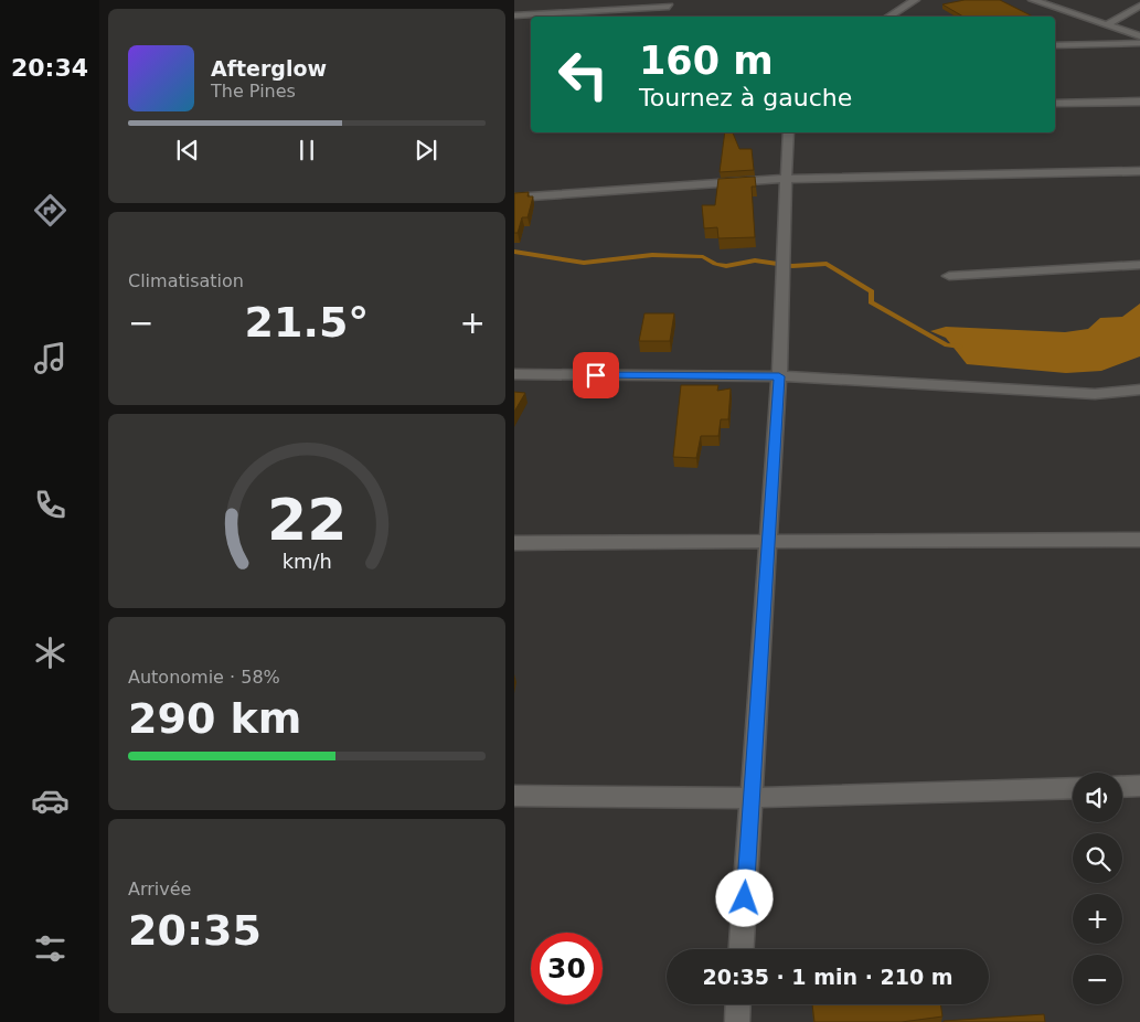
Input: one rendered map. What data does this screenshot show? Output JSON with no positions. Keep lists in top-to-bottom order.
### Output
{
  "page": {
    "tabs": "20:34",
    "turn": ["160 m", "Tournez à gauche"],
    "song": ["Afterglow", "The Pines"],
    "tile": [
      "Climatisation",
      ["Autonomie · 58%", "290 km"],
      ["Arrivée", "20:35"]
    ],
    "heat": ["−", "21.5°", "+"],
    "map_buttons": ["+", "−"],
    "limit": "30",
    "trip": "20:35 · 1 min · 210 m",
    "gauge": ["22", "km/h"]
  }
}
